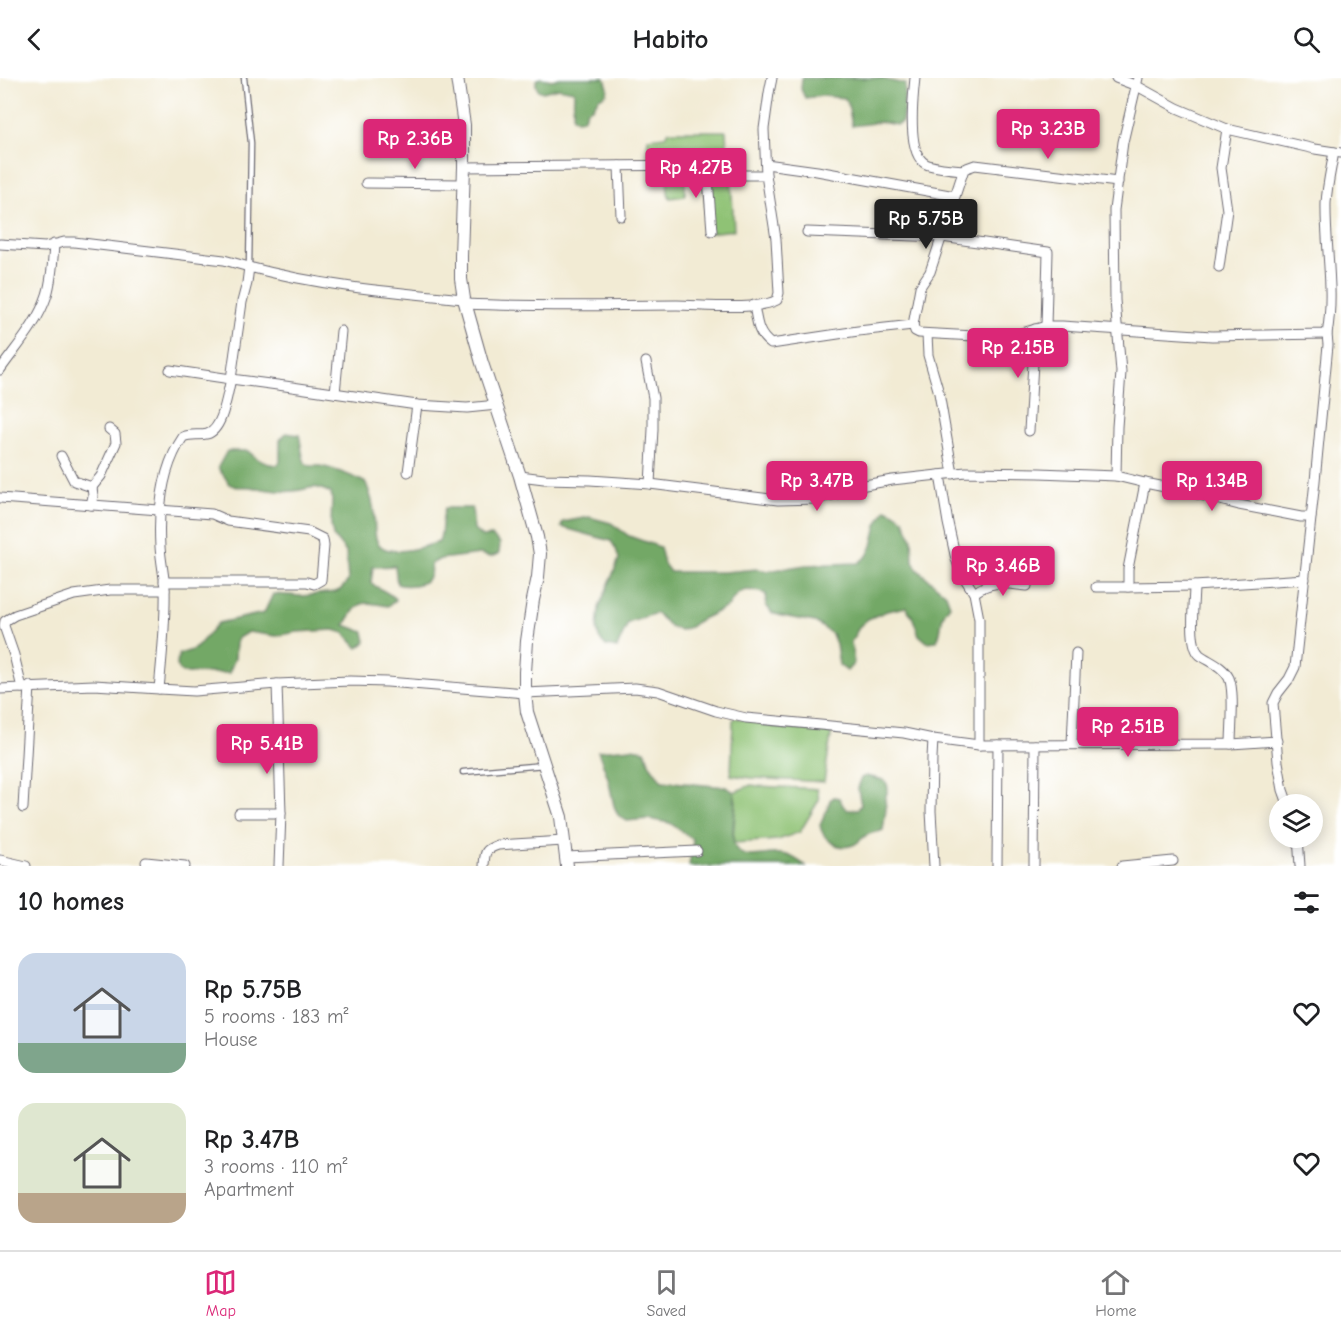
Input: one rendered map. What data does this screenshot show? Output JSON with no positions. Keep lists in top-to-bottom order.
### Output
{
  "page": {
    "header": "Habito",
    "price": [
      "Rp 3.23B",
      "Rp 2.36B",
      "Rp 4.27B",
      "Rp 5.75B",
      "Rp 2.15B",
      "Rp 3.47B",
      "Rp 1.34B",
      "Rp 3.46B",
      "Rp 2.51B",
      "Rp 5.41B"
    ],
    "heading": "10 homes",
    "list": [
      {
        "name": "Rp 5.75B",
        "note": "5 rooms · 183 m² · House"
      },
      {
        "name": "Rp 3.47B",
        "note": "3 rooms · 110 m² · Apartment"
      }
    ],
    "tabs": ["Map", "Saved", "Home"]
  }
}
